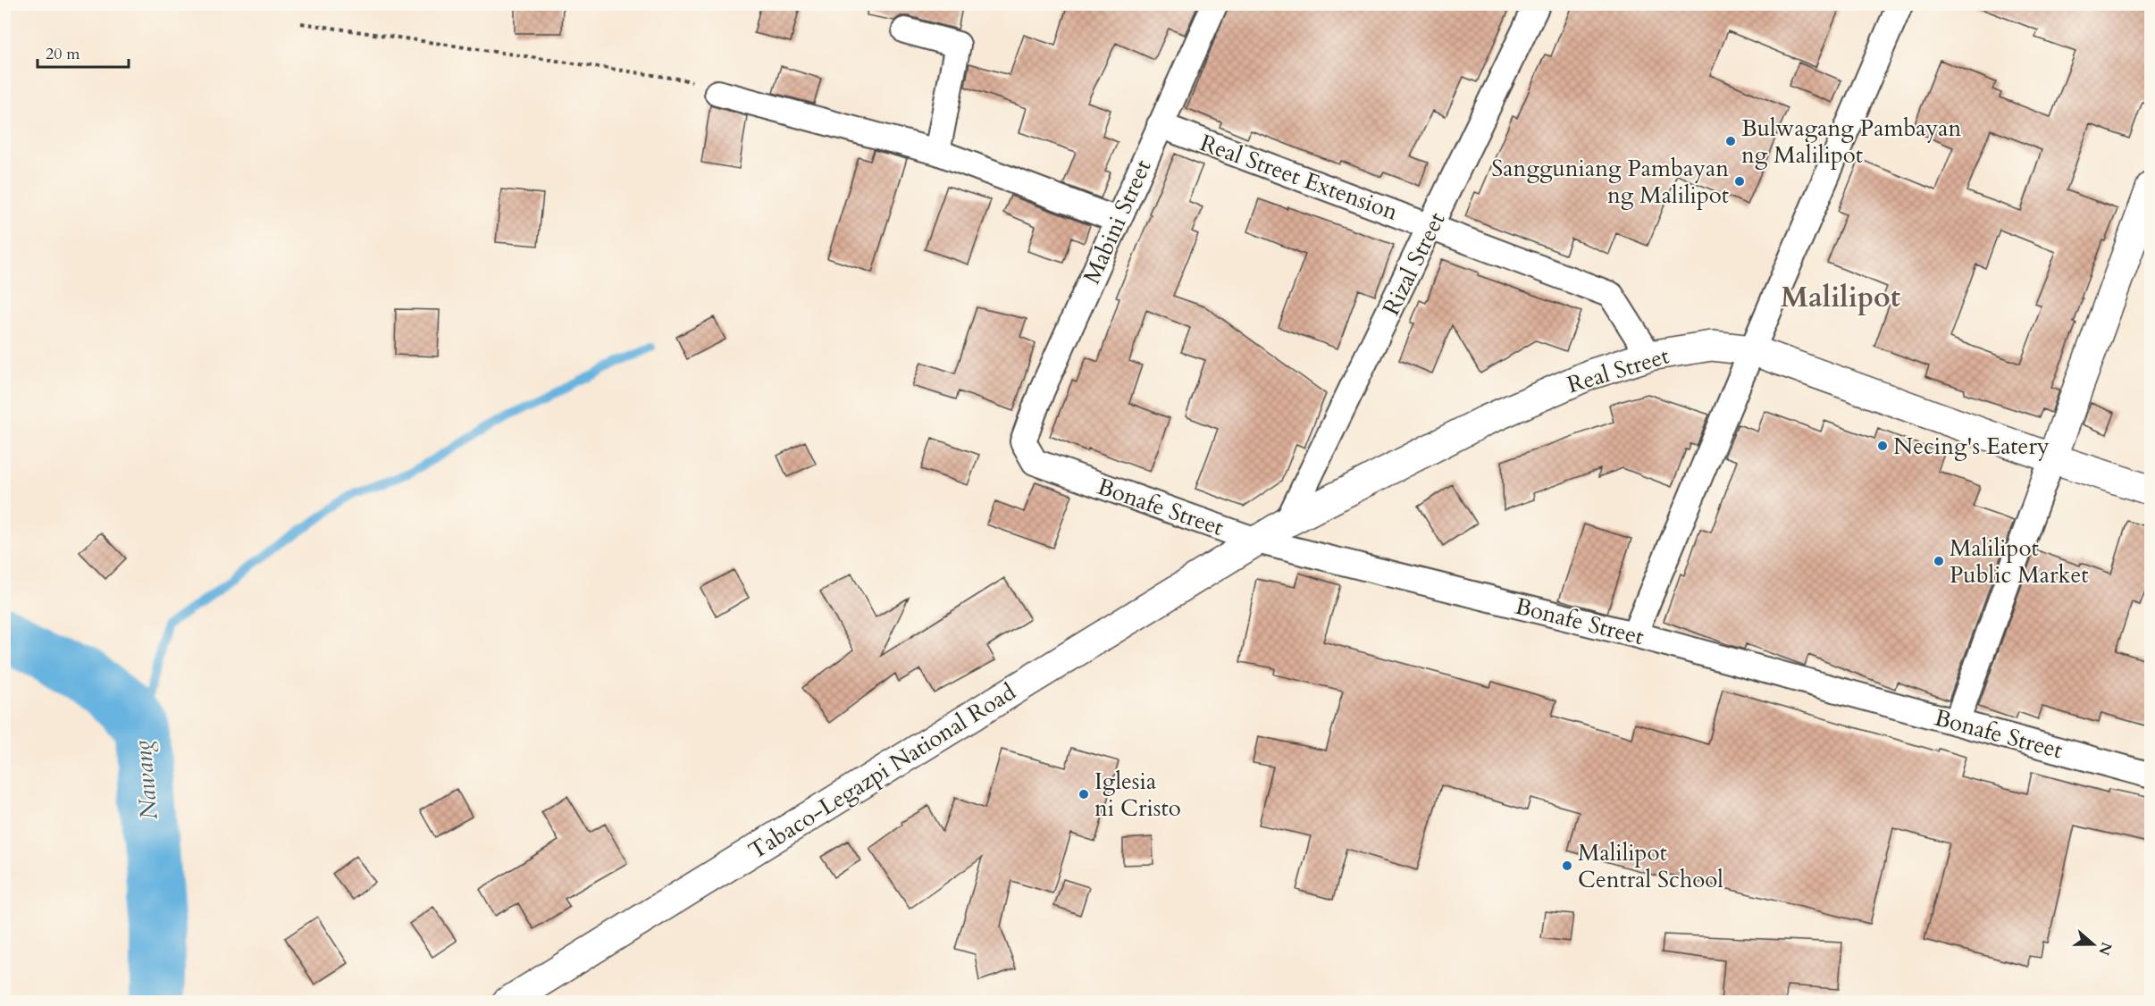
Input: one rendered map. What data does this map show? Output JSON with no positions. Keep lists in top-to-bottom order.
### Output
{
  "streets": {
    "main road": ["Real Street", "Tabaco-Legazpi National Road"],
    "street": [
      "Real Street Extension",
      "Mabini Street",
      "Rizal Street",
      "Bonafe Street"
    ]
  },
  "crossings": [
    ["Real Street Extension", "Mabini Street"],
    ["Real Street Extension", "Rizal Street"],
    ["Real Street Extension", "Real Street"],
    ["Mabini Street", "Bonafe Street"],
    ["Rizal Street", "Real Street"],
    ["Real Street", "Bonafe Street"],
    ["Real Street", "Tabaco-Legazpi National Road"],
    ["Bonafe Street", "Tabaco-Legazpi National Road"]
  ],
  "districts": ["Malilipot"],
  "water": ["Nawang"],
  "places": [
    "Bulwagang Pambayan ng Malilipot",
    "Sangguniang Pambayan ng Malilipot",
    "Necing's Eatery",
    "Malilipot Public Market",
    "Iglesia ni Cristo",
    "Malilipot Central School"
  ],
  "scale_bar": "20 m",
  "north": "right"
}
